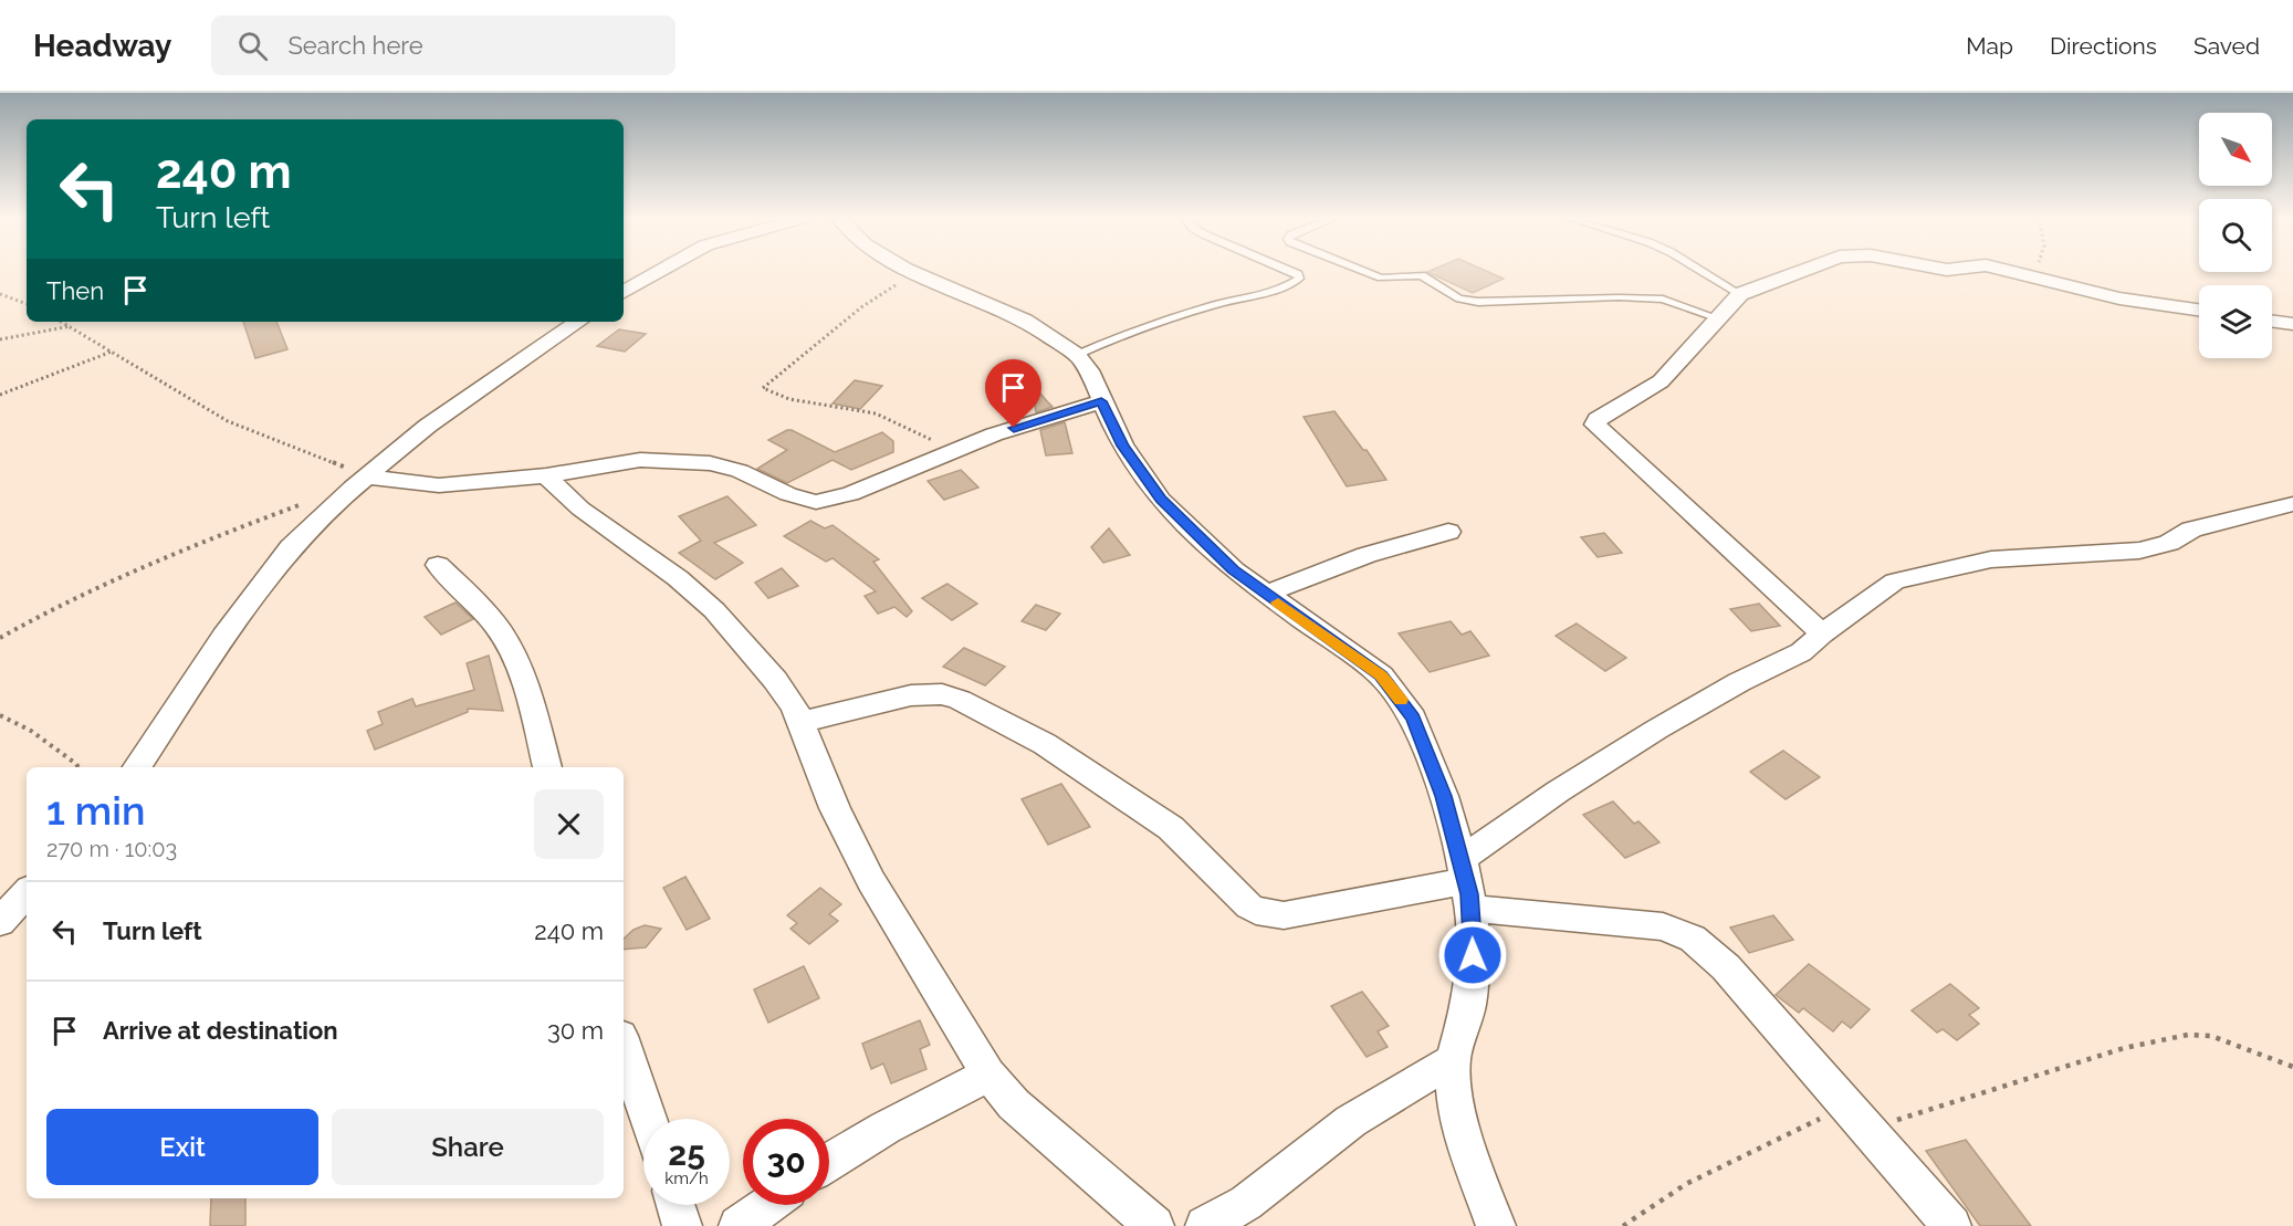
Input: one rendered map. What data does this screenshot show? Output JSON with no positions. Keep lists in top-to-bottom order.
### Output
{
  "north": "bottom right",
  "page": {
    "header": "Headway",
    "search": "Search here",
    "nav": ["Map", "Directions", "Saved"],
    "turn": ["240 m", "Turn left"],
    "then": "Then",
    "heading": ["1 min", "270 m · 10:03"],
    "list": [
      {
        "name": "Turn left",
        "value": "240 m"
      },
      {
        "name": "Arrive at destination",
        "value": "30 m"
      }
    ],
    "buttons": ["Exit", "Share"],
    "speed": "25 km/h",
    "limit": "30"
  }
}
